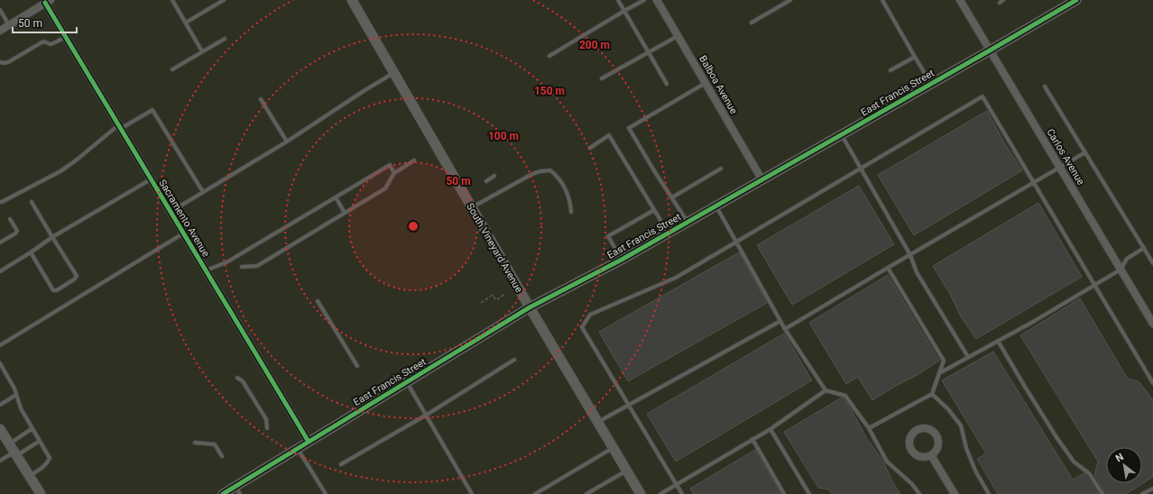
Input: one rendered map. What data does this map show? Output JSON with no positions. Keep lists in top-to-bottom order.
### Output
{
  "streets": {
    "street": [
      "Balboa Avenue",
      "East Francis Street",
      "Carlos Avenue",
      "Sacramento Avenue",
      "South Vineyard Avenue"
    ]
  },
  "crossings": [
    ["Balboa Avenue", "East Francis Street"],
    ["East Francis Street", "Carlos Avenue"],
    ["East Francis Street", "Sacramento Avenue"],
    ["East Francis Street", "South Vineyard Avenue"]
  ],
  "scale_bar": "50 m",
  "north": "top left",
  "rings": [
    "200 m",
    "150 m",
    "100 m",
    "50 m"
  ]
}
